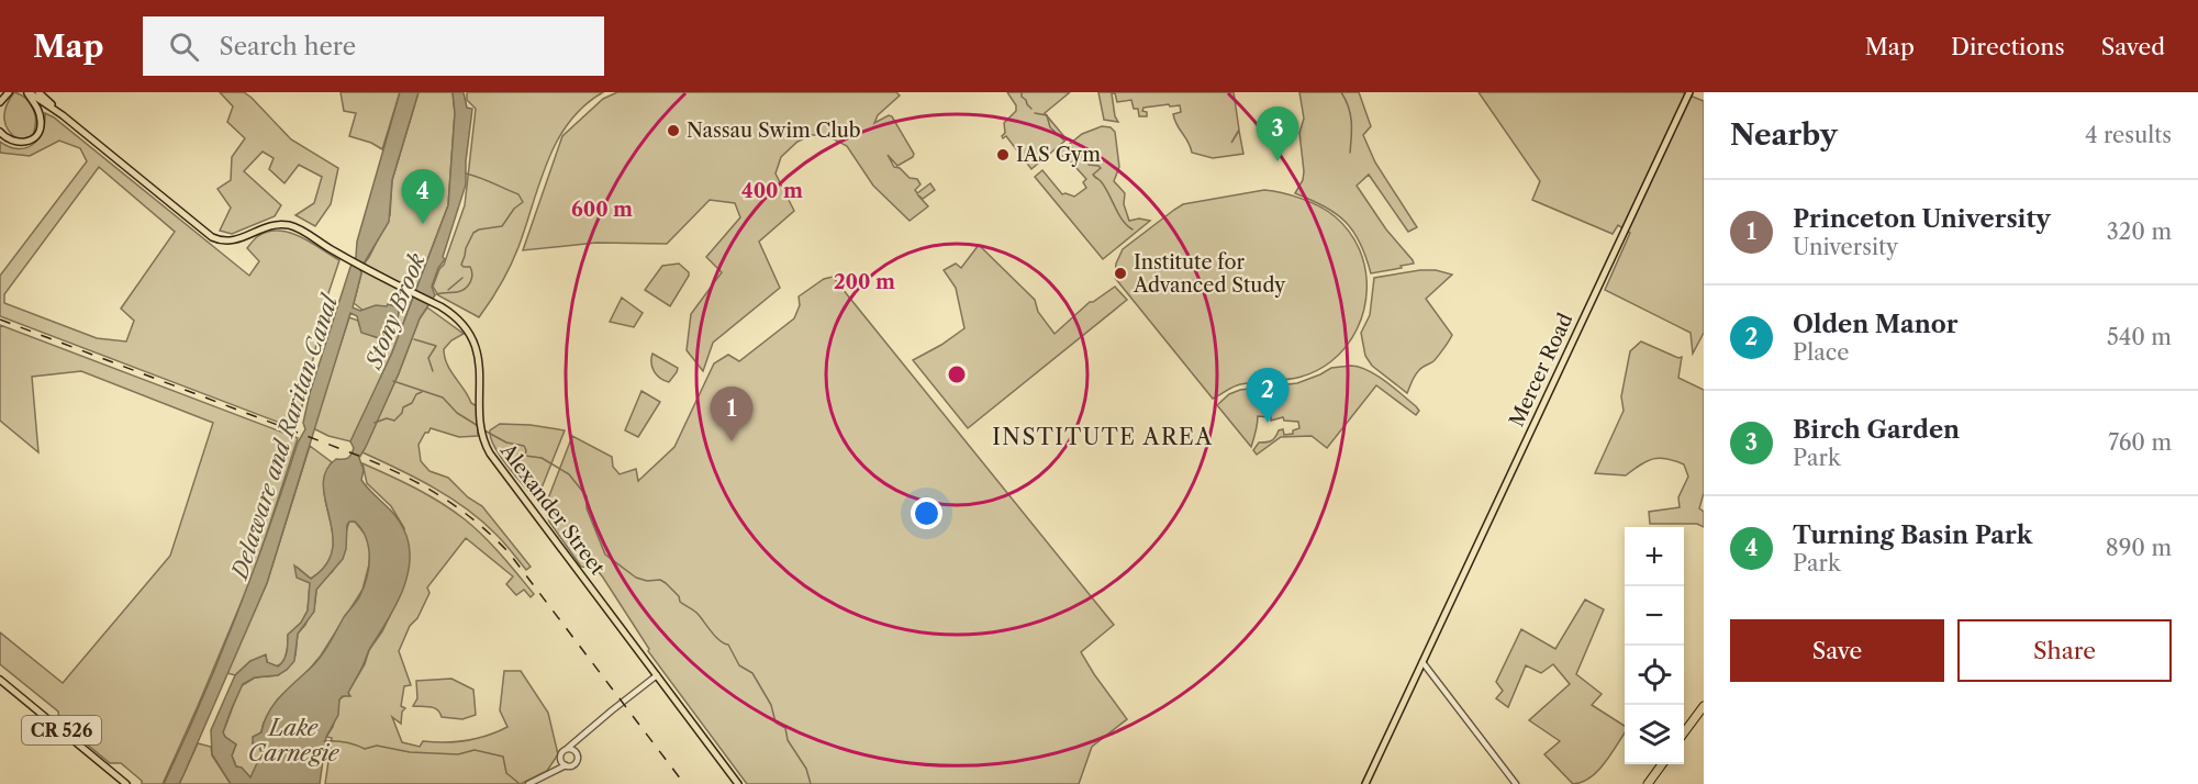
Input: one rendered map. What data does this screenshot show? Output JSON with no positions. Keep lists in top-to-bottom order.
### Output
{
  "streets": {
    "main road": ["Mercer Road", "Alexander Street", "CR 526"]
  },
  "districts": ["INSTITUTE AREA"],
  "water": ["Stony Brook", "Delaware and Raritan Canal", "Lake Carnegie"],
  "places": ["Nassau Swim Club", "IAS Gym", "Institute for Advanced Study"],
  "page": {
    "header": "Map",
    "search": "Search here",
    "nav": ["Map", "Directions", "Saved"],
    "heading": ["Nearby", "4 results"],
    "pins": [
      "3",
      "4",
      "2",
      "1"
    ],
    "list": [
      {
        "mark": "1",
        "name": "Princeton University",
        "note": "University",
        "value": "320 m"
      },
      {
        "mark": "2",
        "name": "Olden Manor",
        "note": "Place",
        "value": "540 m"
      },
      {
        "mark": "3",
        "name": "Birch Garden",
        "note": "Park",
        "value": "760 m"
      },
      {
        "mark": "4",
        "name": "Turning Basin Park",
        "note": "Park",
        "value": "890 m"
      }
    ],
    "map_buttons": ["+", "−"],
    "buttons": ["Save", "Share"]
  },
  "rings": ["400 m", "600 m", "200 m"]
}
